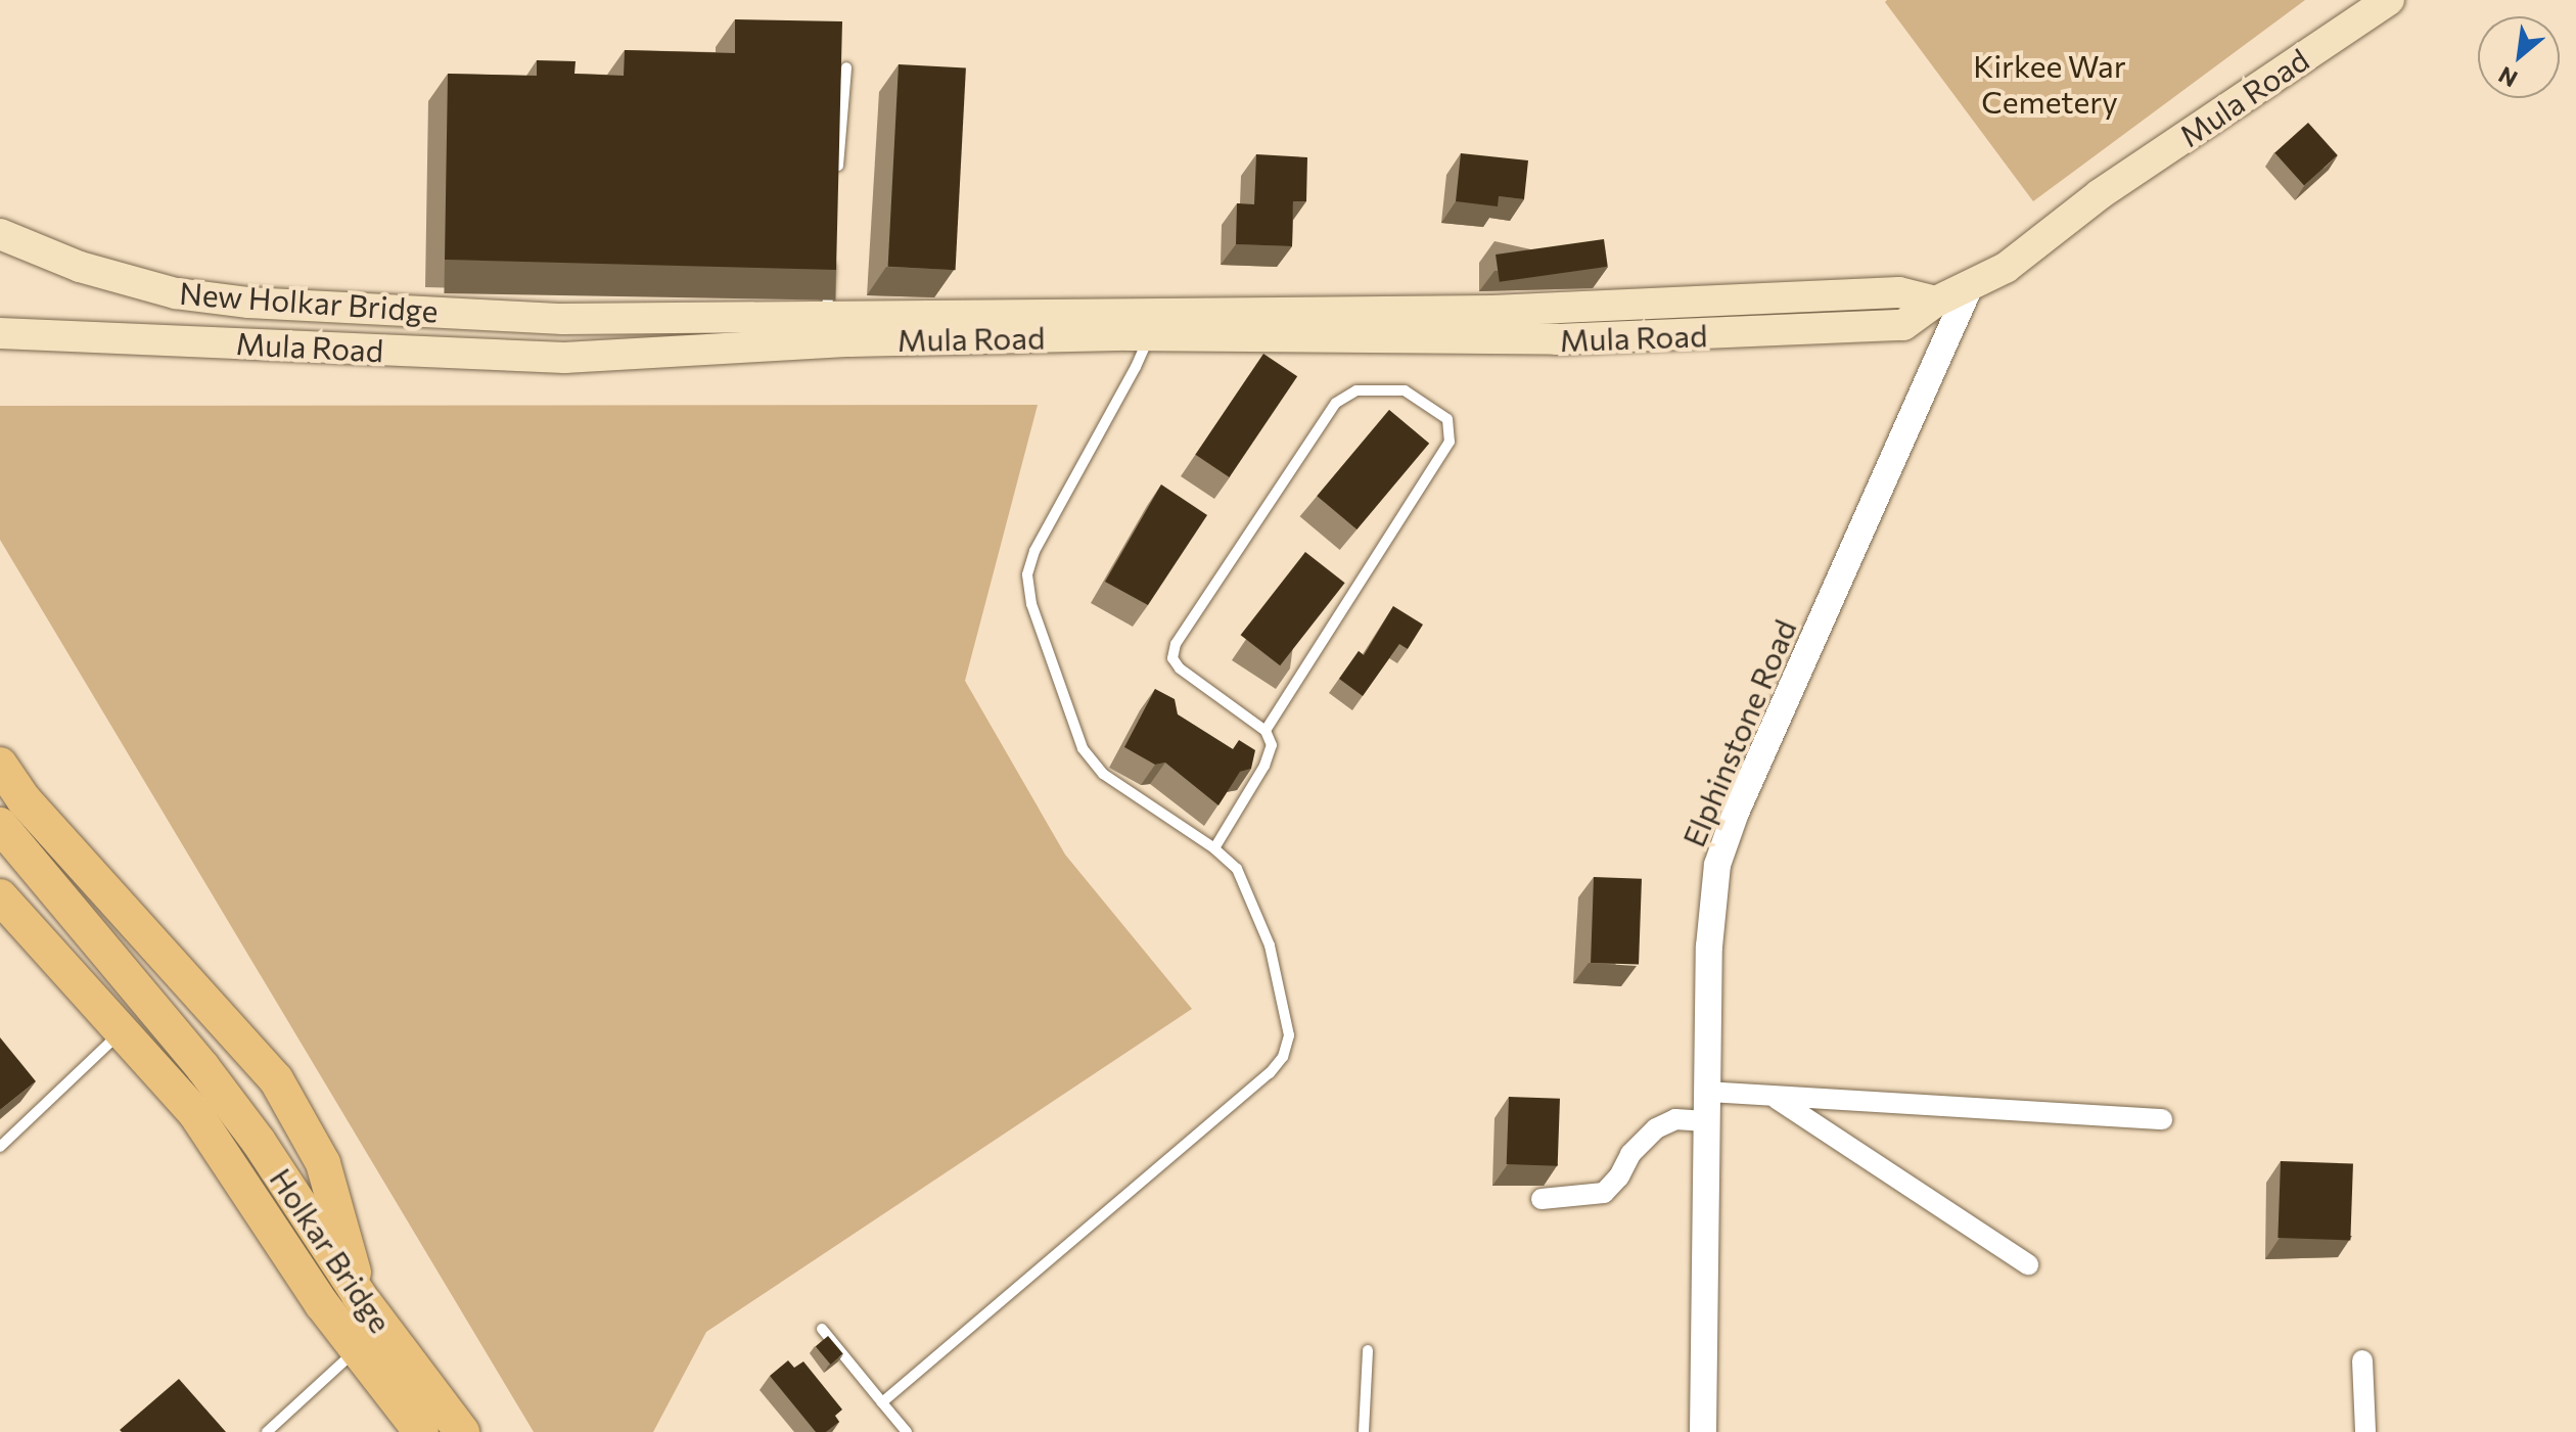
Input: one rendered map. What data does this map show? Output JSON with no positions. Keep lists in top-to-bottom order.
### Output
{
  "streets": {
    "main road": ["Mula Road", "New Holkar Bridge", "Holkar Bridge"],
    "street": ["Elphinstone Road"]
  },
  "crossings": [
    ["Mula Road", "New Holkar Bridge"],
    ["Mula Road", "Elphinstone Road"]
  ],
  "parks": ["Kirkee War Cemetery"],
  "north": "bottom left"
}
